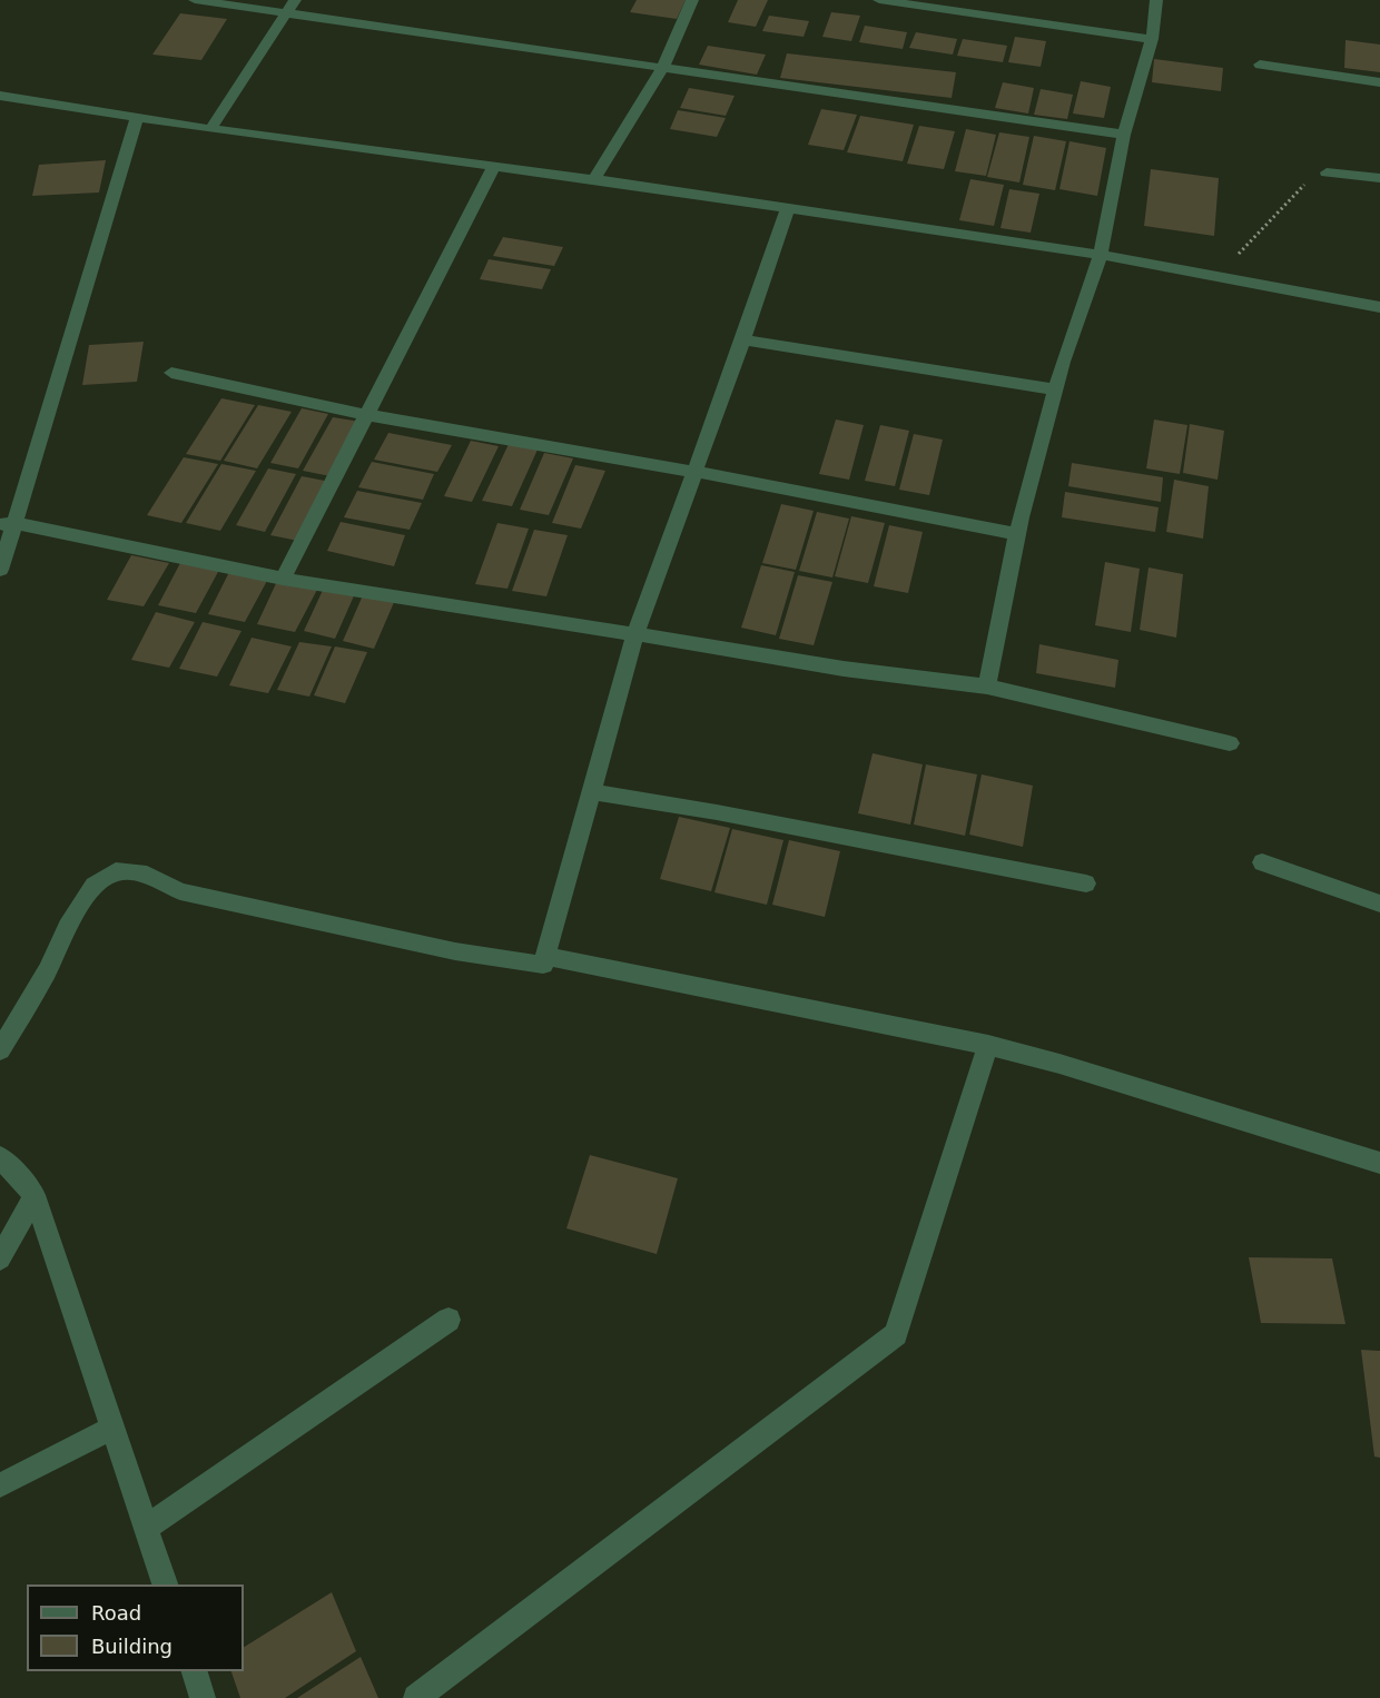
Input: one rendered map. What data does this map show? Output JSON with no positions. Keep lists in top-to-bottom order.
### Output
{
  "legend": ["Road", "Building"]
}
